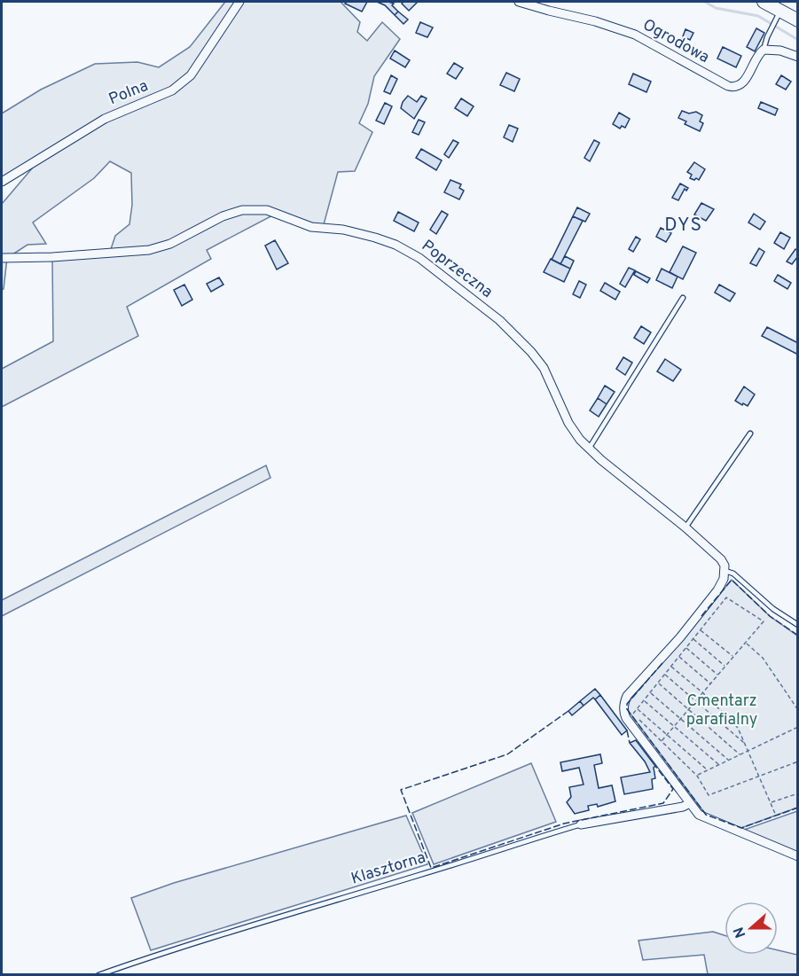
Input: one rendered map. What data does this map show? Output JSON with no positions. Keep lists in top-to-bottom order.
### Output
{
  "streets": {
    "street": [
      "Ogrodowa",
      "Polna",
      "Poprzeczna",
      "Klasztorna"
    ]
  },
  "districts": ["DYS"],
  "parks": ["Cmentarz parafialny"],
  "north": "left"
}
